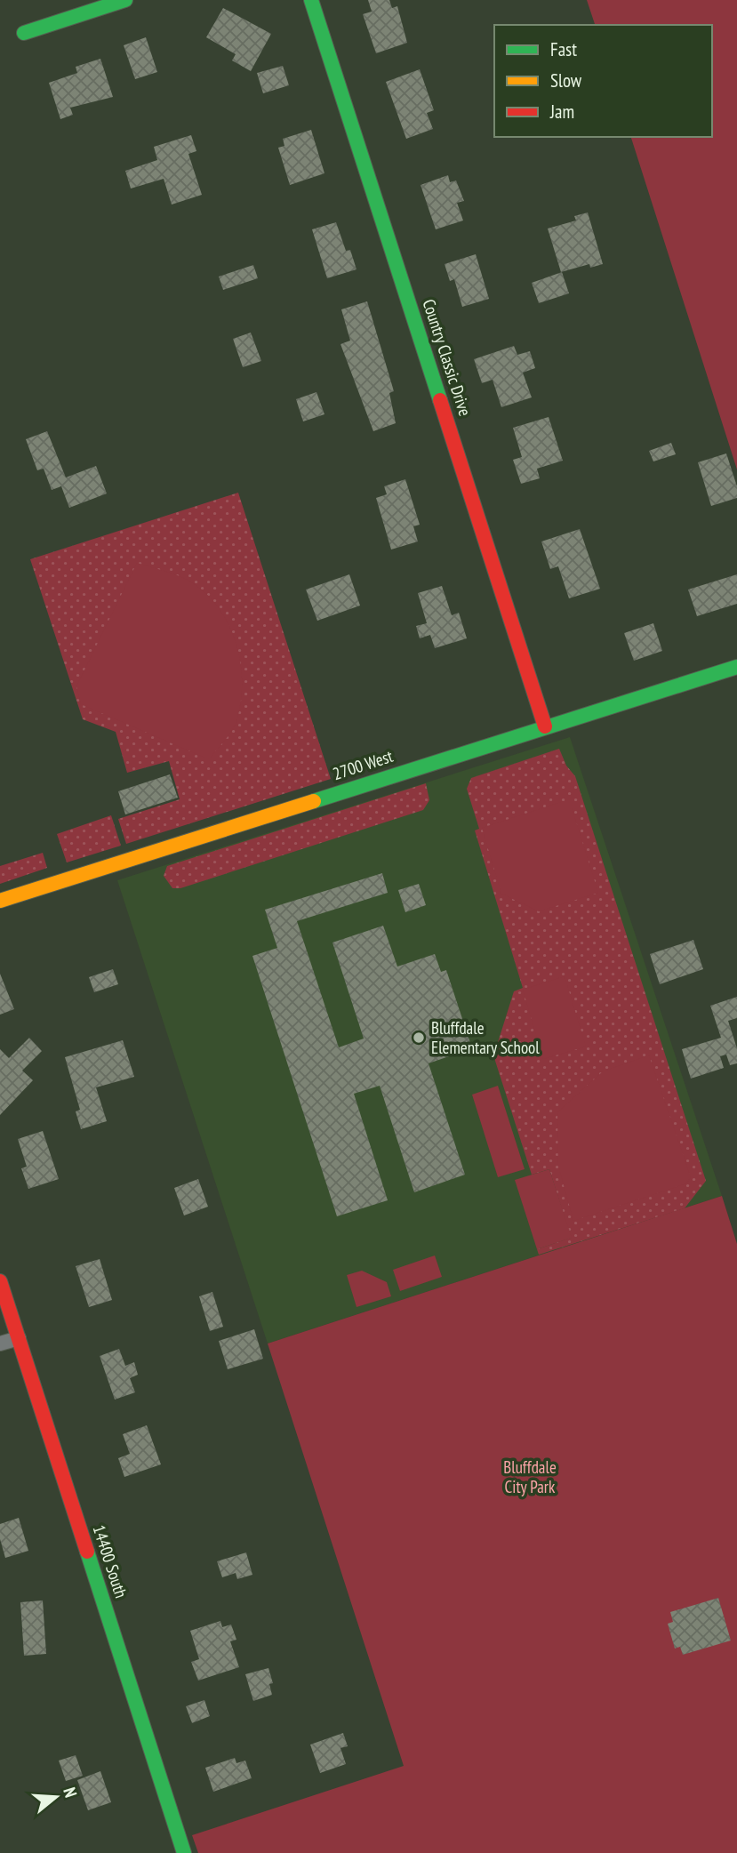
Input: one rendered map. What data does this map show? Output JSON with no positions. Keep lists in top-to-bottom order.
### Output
{
  "streets": {
    "main road": ["Country Classic Drive", "2700 West", "14400 South"]
  },
  "crossings": [
    ["Country Classic Drive", "2700 West"]
  ],
  "parks": ["Bluffdale City Park"],
  "places": ["Bluffdale Elementary School"],
  "legend": ["Fast", "Slow", "Jam"],
  "north": "right"
}
